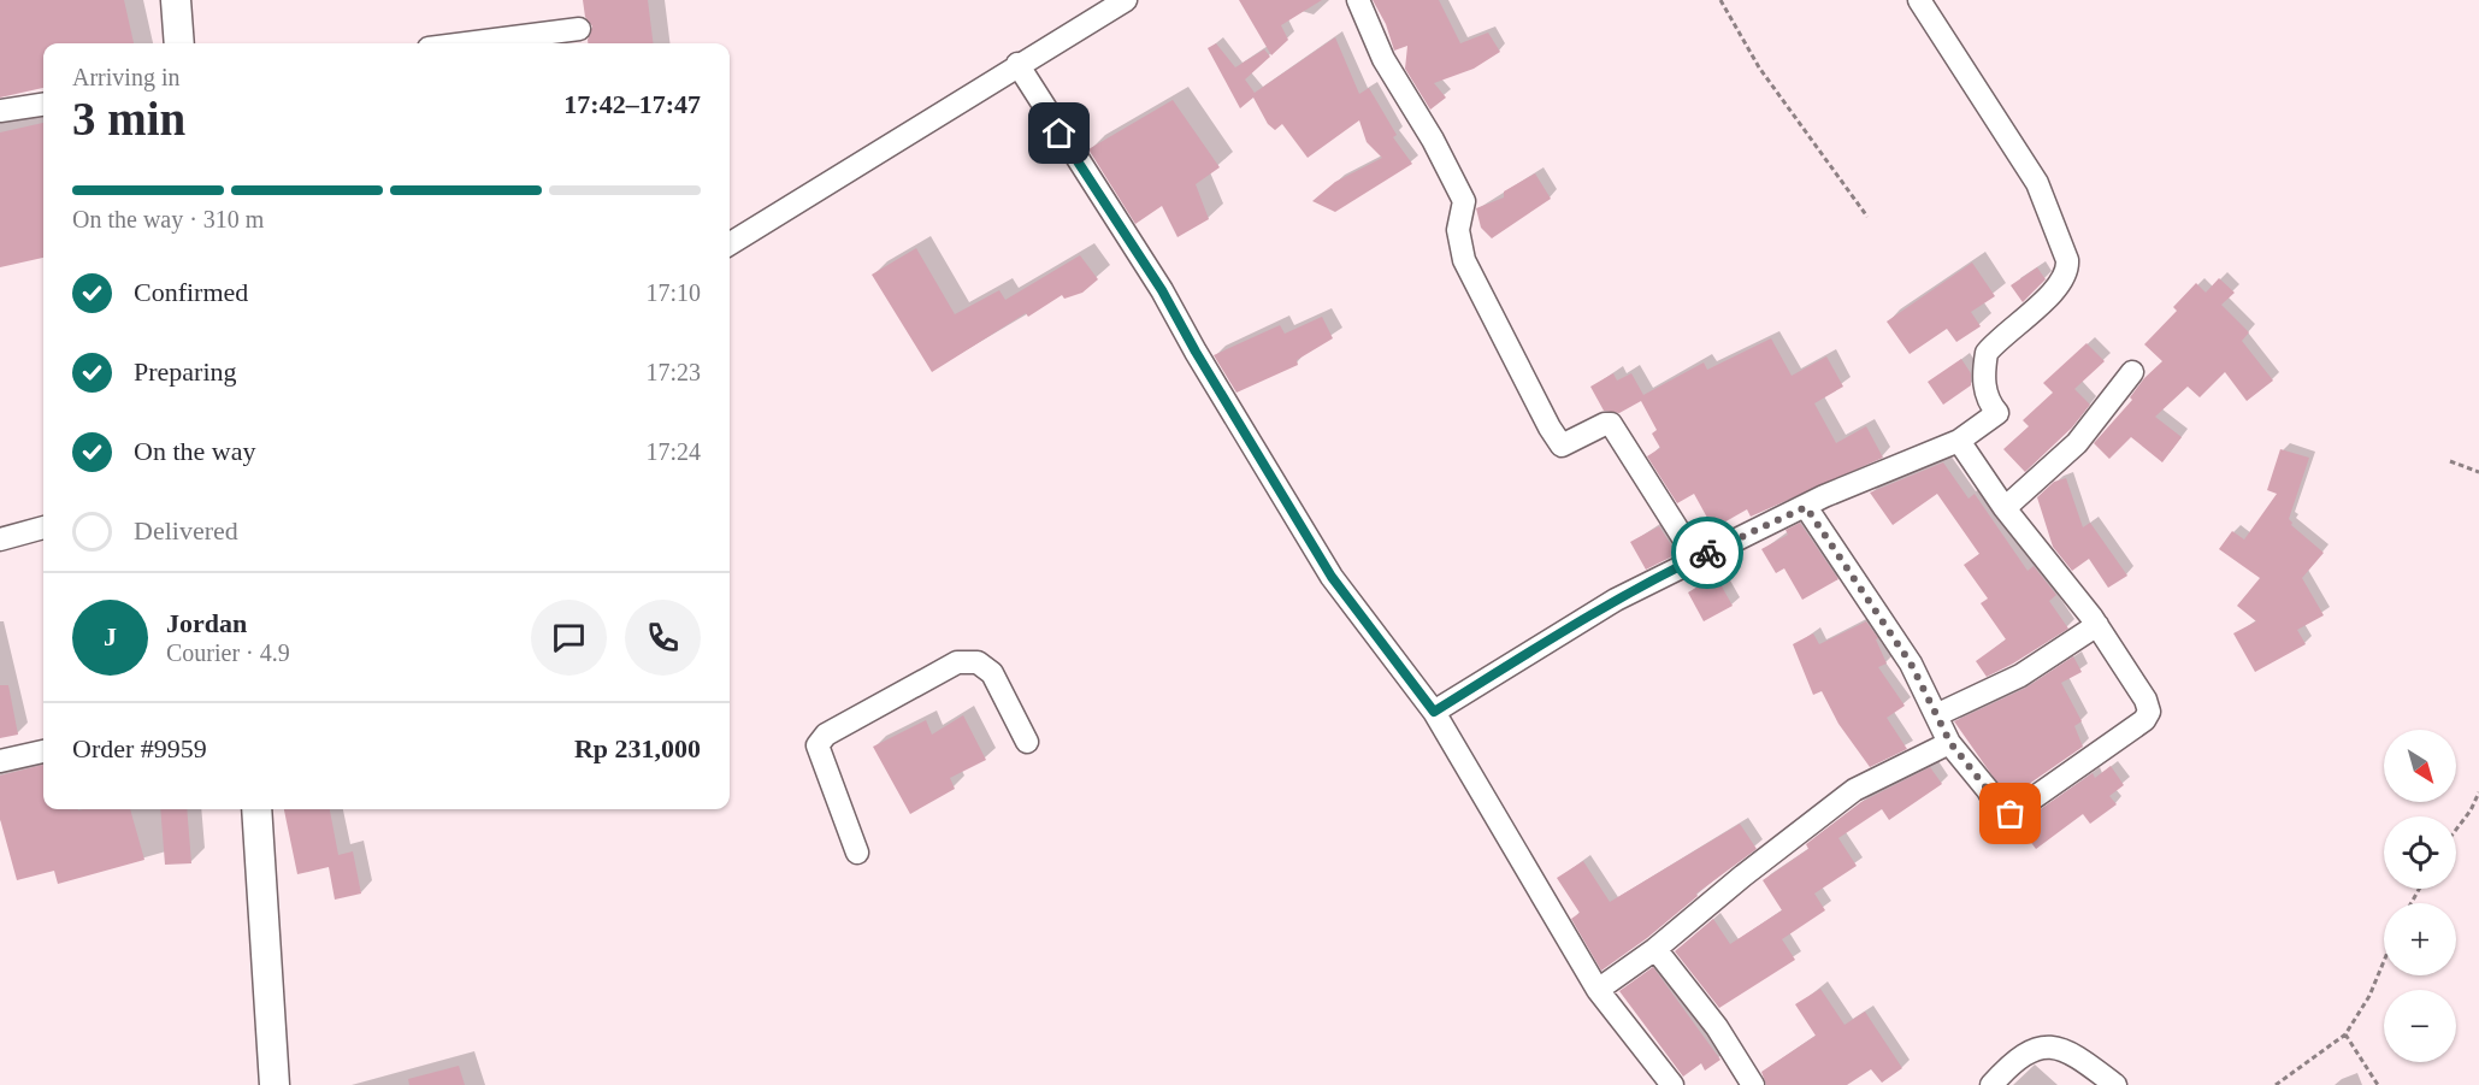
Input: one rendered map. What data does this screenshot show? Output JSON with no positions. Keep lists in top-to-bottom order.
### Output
{
  "north": "bottom right",
  "page": {
    "heading": ["3 min", "Arriving in", "17:42–17:47"],
    "panel": [
      "Jordan",
      "Courier · 4.9",
      "Order #9959",
      "Rp 231,000"
    ],
    "bar": "On the way · 310 m",
    "list": [
      ["Confirmed", "17:10"],
      ["Preparing", "17:23"],
      ["On the way", "17:24"],
      "Delivered"
    ],
    "round": "J",
    "map_buttons": ["+", "−"]
  }
}
